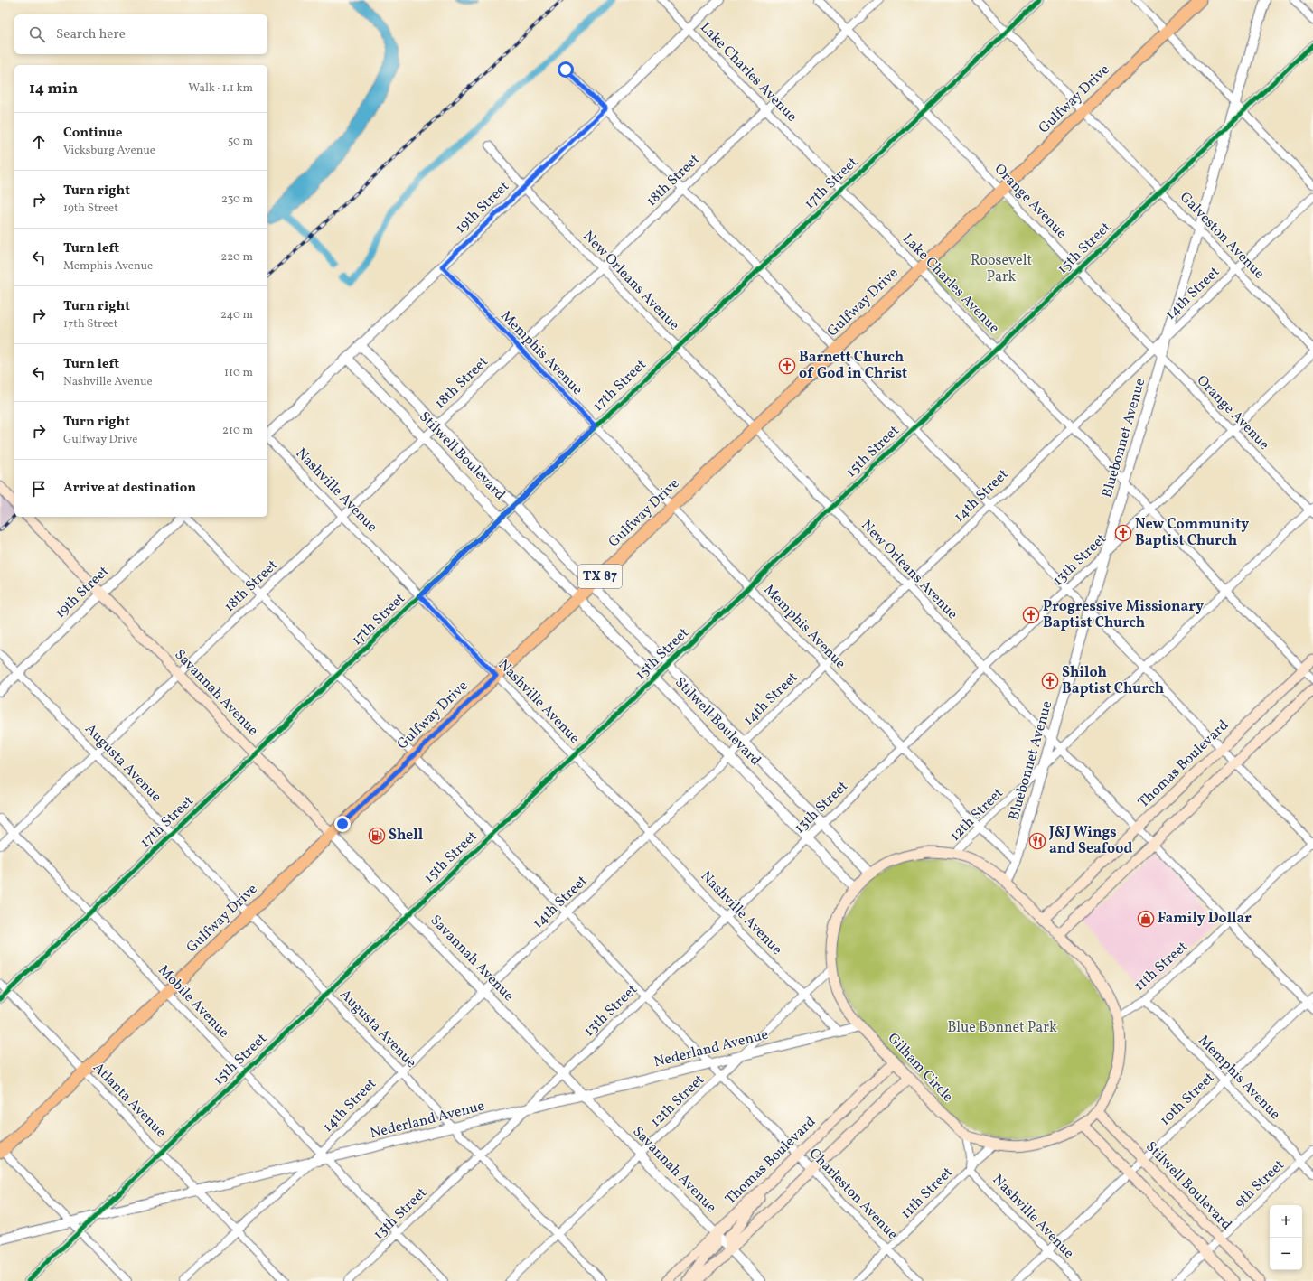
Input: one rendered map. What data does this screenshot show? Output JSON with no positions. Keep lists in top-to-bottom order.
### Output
{
  "streets": {
    "main road": [
      "Gulfway Drive",
      "Stilwell Boulevard",
      "TX 87",
      "Savannah Avenue",
      "Thomas Boulevard",
      "Gilham Circle"
    ],
    "street": [
      "Lake Charles Avenue",
      "18th Street",
      "17th Street",
      "Orange Avenue",
      "19th Street",
      "Galveston Avenue",
      "15th Street",
      "New Orleans Avenue",
      "14th Street",
      "Memphis Avenue",
      "Bluebonnet Avenue",
      "Nashville Avenue",
      "13th Street",
      "Augusta Avenue",
      "12th Street",
      "11th Street",
      "Mobile Avenue",
      "Nederland Avenue",
      "10th Street",
      "Atlanta Avenue",
      "9th Street",
      "Charleston Avenue"
    ]
  },
  "crossings": [
    ["Lake Charles Avenue", "Gulfway Drive"],
    ["Lake Charles Avenue", "18th Street"],
    ["Lake Charles Avenue", "17th Street"],
    ["Lake Charles Avenue", "19th Street"],
    ["Lake Charles Avenue", "15th Street"],
    ["Lake Charles Avenue", "14th Street"],
    ["Lake Charles Avenue", "Bluebonnet Avenue"],
    ["Lake Charles Avenue", "13th Street"],
    ["Lake Charles Avenue", "Thomas Boulevard"],
    ["Lake Charles Avenue", "12th Street"],
    ["Gulfway Drive", "Orange Avenue"],
    ["Gulfway Drive", "Galveston Avenue"],
    ["Gulfway Drive", "New Orleans Avenue"],
    ["Gulfway Drive", "Memphis Avenue"],
    ["Gulfway Drive", "Stilwell Boulevard"],
    ["Gulfway Drive", "Nashville Avenue"],
    ["Gulfway Drive", "Savannah Avenue"],
    ["Gulfway Drive", "Augusta Avenue"],
    ["Gulfway Drive", "Mobile Avenue"],
    ["Gulfway Drive", "Atlanta Avenue"],
    ["Gulfway Drive", "Charleston Avenue"],
    ["18th Street", "Orange Avenue"],
    ["18th Street", "New Orleans Avenue"],
    ["18th Street", "Memphis Avenue"],
    ["18th Street", "Stilwell Boulevard"],
    ["18th Street", "Nashville Avenue"],
    ["18th Street", "Savannah Avenue"],
    ["18th Street", "Augusta Avenue"],
    ["18th Street", "Mobile Avenue"],
    ["18th Street", "Charleston Avenue"],
    ["17th Street", "Orange Avenue"],
    ["17th Street", "Galveston Avenue"],
    ["17th Street", "New Orleans Avenue"],
    ["17th Street", "Memphis Avenue"],
    ["17th Street", "Stilwell Boulevard"],
    ["17th Street", "Nashville Avenue"],
    ["17th Street", "Savannah Avenue"],
    ["17th Street", "Augusta Avenue"],
    ["17th Street", "Mobile Avenue"],
    ["17th Street", "Atlanta Avenue"],
    ["17th Street", "Charleston Avenue"],
    ["Orange Avenue", "15th Street"],
    ["Orange Avenue", "14th Street"],
    ["Orange Avenue", "Bluebonnet Avenue"],
    ["Orange Avenue", "13th Street"],
    ["Orange Avenue", "12th Street"],
    ["19th Street", "New Orleans Avenue"],
    ["19th Street", "Memphis Avenue"],
    ["19th Street", "Stilwell Boulevard"],
    ["19th Street", "Savannah Avenue"],
    ["19th Street", "Augusta Avenue"],
    ["Galveston Avenue", "15th Street"],
    ["Galveston Avenue", "14th Street"],
    ["Galveston Avenue", "Bluebonnet Avenue"],
    ["15th Street", "New Orleans Avenue"],
    ["15th Street", "Memphis Avenue"],
    ["15th Street", "Bluebonnet Avenue"],
    ["15th Street", "Stilwell Boulevard"],
    ["15th Street", "Nashville Avenue"],
    ["15th Street", "Savannah Avenue"],
    ["15th Street", "Augusta Avenue"],
    ["15th Street", "Mobile Avenue"],
    ["15th Street", "Nederland Avenue"],
    ["15th Street", "Atlanta Avenue"],
    ["15th Street", "Charleston Avenue"],
    ["New Orleans Avenue", "14th Street"],
    ["New Orleans Avenue", "Bluebonnet Avenue"],
    ["New Orleans Avenue", "13th Street"],
    ["New Orleans Avenue", "Thomas Boulevard"],
    ["New Orleans Avenue", "12th Street"],
    ["New Orleans Avenue", "11th Street"],
    ["New Orleans Avenue", "10th Street"],
    ["14th Street", "Memphis Avenue"],
    ["14th Street", "Bluebonnet Avenue"],
    ["14th Street", "Stilwell Boulevard"],
    ["14th Street", "Nashville Avenue"],
    ["14th Street", "Savannah Avenue"],
    ["14th Street", "Augusta Avenue"],
    ["14th Street", "Mobile Avenue"],
    ["14th Street", "Nederland Avenue"],
    ["14th Street", "Charleston Avenue"],
    ["Memphis Avenue", "Bluebonnet Avenue"],
    ["Memphis Avenue", "13th Street"],
    ["Memphis Avenue", "12th Street"],
    ["Memphis Avenue", "11th Street"],
    ["Memphis Avenue", "10th Street"],
    ["Memphis Avenue", "9th Street"],
    ["Bluebonnet Avenue", "13th Street"],
    ["Bluebonnet Avenue", "12th Street"],
    ["Bluebonnet Avenue", "Gilham Circle"],
    ["Stilwell Boulevard", "13th Street"],
    ["Stilwell Boulevard", "Gilham Circle"],
    ["Stilwell Boulevard", "10th Street"],
    ["Stilwell Boulevard", "9th Street"],
    ["Nashville Avenue", "13th Street"],
    ["Nashville Avenue", "12th Street"],
    ["Nashville Avenue", "11th Street"],
    ["Nashville Avenue", "Nederland Avenue"],
    ["Nashville Avenue", "10th Street"],
    ["13th Street", "Savannah Avenue"],
    ["13th Street", "Augusta Avenue"],
    ["13th Street", "Mobile Avenue"],
    ["13th Street", "Nederland Avenue"],
    ["13th Street", "Charleston Avenue"],
    ["Savannah Avenue", "Thomas Boulevard"],
    ["Savannah Avenue", "12th Street"],
    ["Savannah Avenue", "Nederland Avenue"],
    ["Augusta Avenue", "12th Street"],
    ["Augusta Avenue", "Nederland Avenue"],
    ["Thomas Boulevard", "Gilham Circle"],
    ["Thomas Boulevard", "Charleston Avenue"],
    ["12th Street", "Nederland Avenue"],
    ["12th Street", "Gilham Circle"],
    ["12th Street", "Charleston Avenue"],
    ["11th Street", "Gilham Circle"],
    ["11th Street", "Charleston Avenue"],
    ["Mobile Avenue", "Nederland Avenue"],
    ["Nederland Avenue", "Gilham Circle"],
    ["Nederland Avenue", "Atlanta Avenue"],
    ["Nederland Avenue", "Charleston Avenue"]
  ],
  "parks": ["Roosevelt Park", "Blue Bonnet Park"],
  "places": {
    "church": [
      "Barnett Church of God in Christ",
      "New Community Baptist Church",
      "Progressive Missionary Baptist Church",
      "Shiloh Baptist Church"
    ],
    "fuel station": ["Shell"],
    "restaurant": ["J&J Wings and Seafood"],
    "shop": ["Family Dollar"]
  },
  "page": {
    "search": "Search here",
    "heading": ["14 min", "Walk · 1.1 km"],
    "list": [
      ["Continue", "Vicksburg Avenue", "50 m"],
      ["Turn right", "19th Street", "230 m"],
      ["Turn left", "Memphis Avenue", "220 m"],
      ["Turn right", "17th Street", "240 m"],
      ["Turn left", "Nashville Avenue", "110 m"],
      ["Turn right", "Gulfway Drive", "210 m"],
      "Arrive at destination"
    ],
    "map_buttons": ["+", "−"]
  }
}
